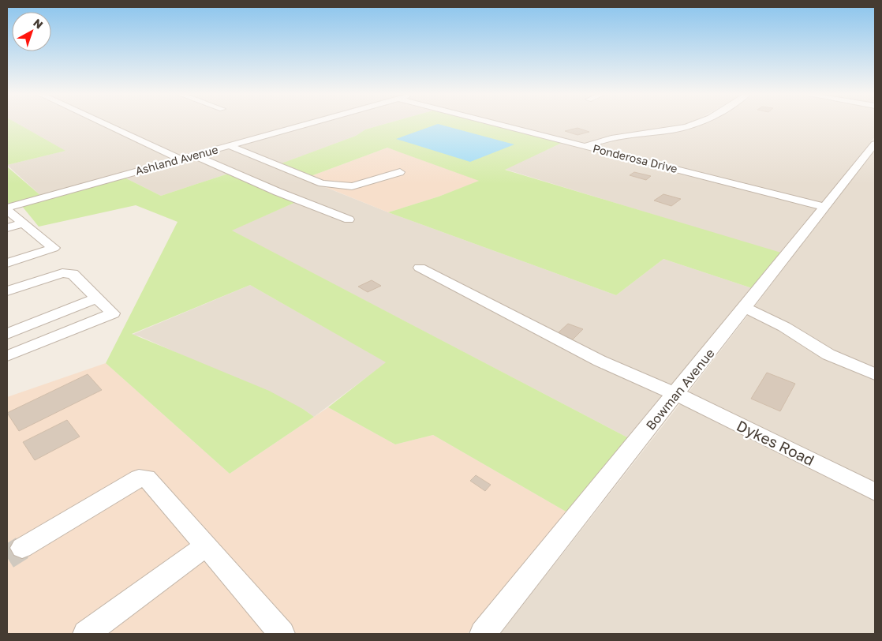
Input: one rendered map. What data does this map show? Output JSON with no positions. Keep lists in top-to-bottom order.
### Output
{
  "streets": {
    "street": [
      "Ponderosa Drive",
      "Ashland Avenue",
      "Bowman Avenue",
      "Dykes Road"
    ]
  },
  "crossings": [
    ["Ponderosa Drive", "Bowman Avenue"],
    ["Bowman Avenue", "Dykes Road"]
  ],
  "north": "top right"
}
